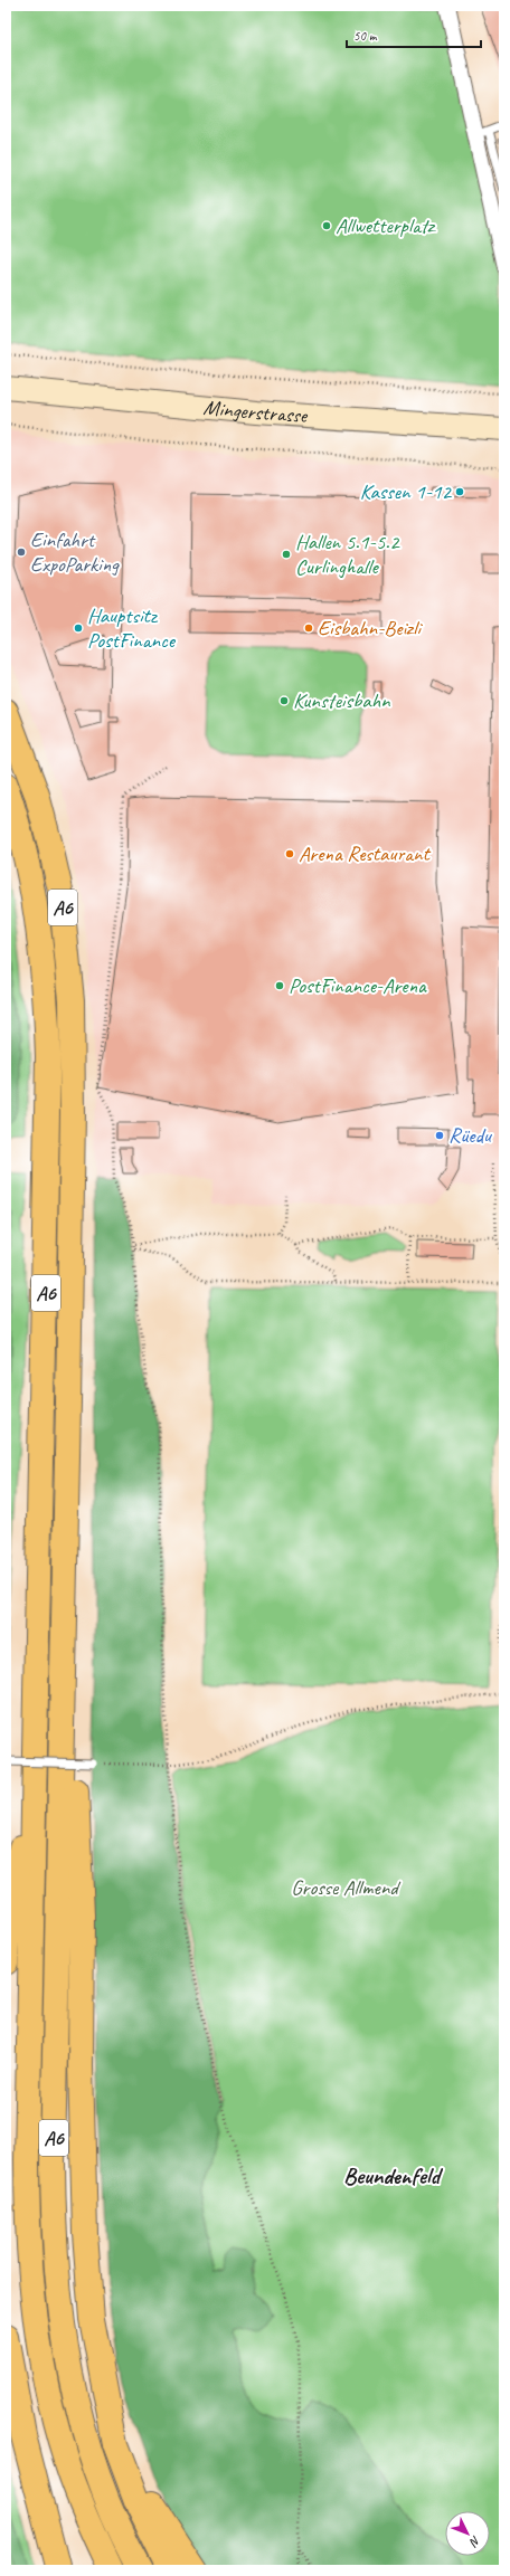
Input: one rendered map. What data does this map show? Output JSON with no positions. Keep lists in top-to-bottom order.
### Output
{
  "streets": {
    "highway": ["A6"],
    "main road": ["Mingerstrasse"]
  },
  "districts": ["Beundenfeld"],
  "parks": ["Grosse Allmend"],
  "places": [
    "Allwetterplatz",
    "Kassen 1-12",
    "Einfahrt ExpoParking",
    "Hallen 5.1-5.2 Curlinghalle",
    "Hauptsitz PostFinance",
    "Eisbahn-Beizli",
    "Kunsteisbahn",
    "Arena Restaurant",
    "PostFinance-Arena",
    "Rüedu"
  ],
  "scale_bar": "50 m",
  "north": "bottom right"
}
